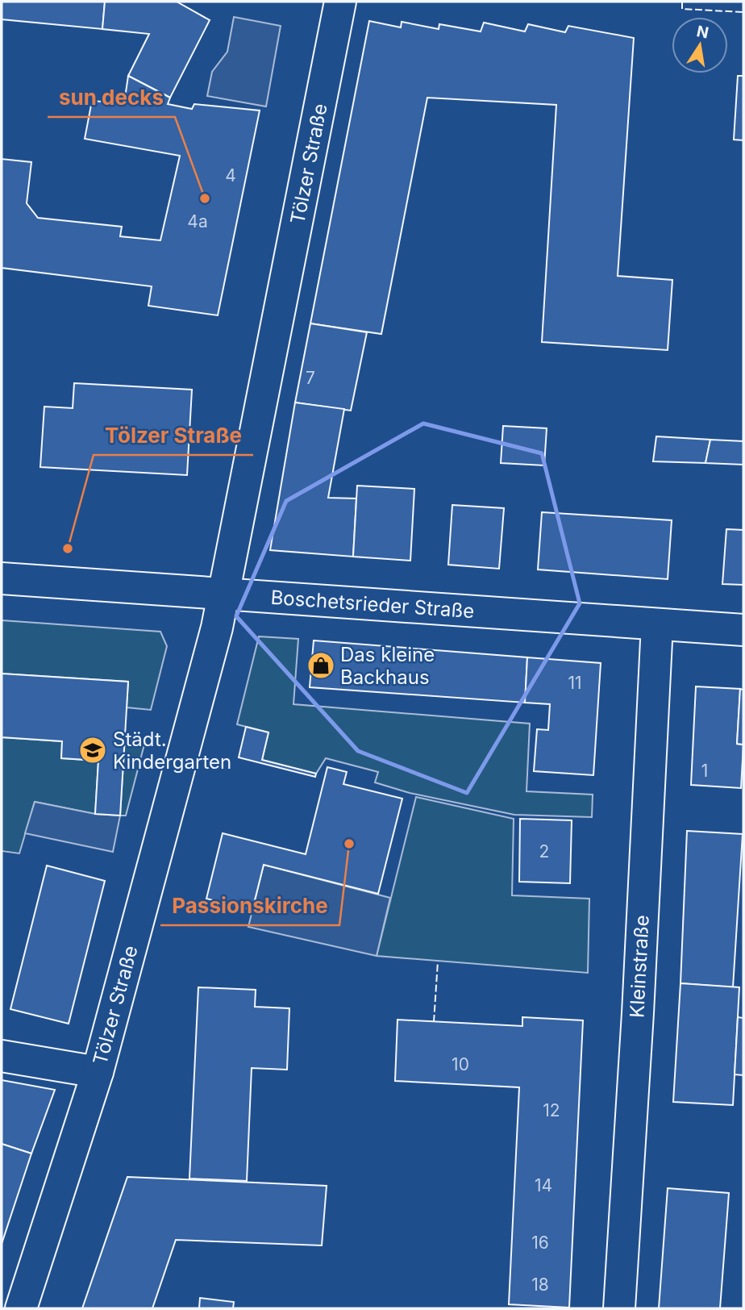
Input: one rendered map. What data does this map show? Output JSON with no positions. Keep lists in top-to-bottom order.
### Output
{
  "streets": {
    "street": ["Tölzer Straße", "Boschetsrieder Straße", "Kleinstraße"]
  },
  "crossings": [
    ["Tölzer Straße", "Boschetsrieder Straße"],
    ["Boschetsrieder Straße", "Kleinstraße"]
  ],
  "places": {
    "other": ["sun decks", "Tölzer Straße", "Passionskirche"],
    "shop": ["Das kleine Backhaus"],
    "school or university": ["Städt. Kindergarten"]
  },
  "house_numbers": [
    "4",
    "4a",
    "7",
    "11",
    "1",
    "2",
    "10",
    "12",
    "14",
    "16",
    "18"
  ],
  "north": "top"
}
